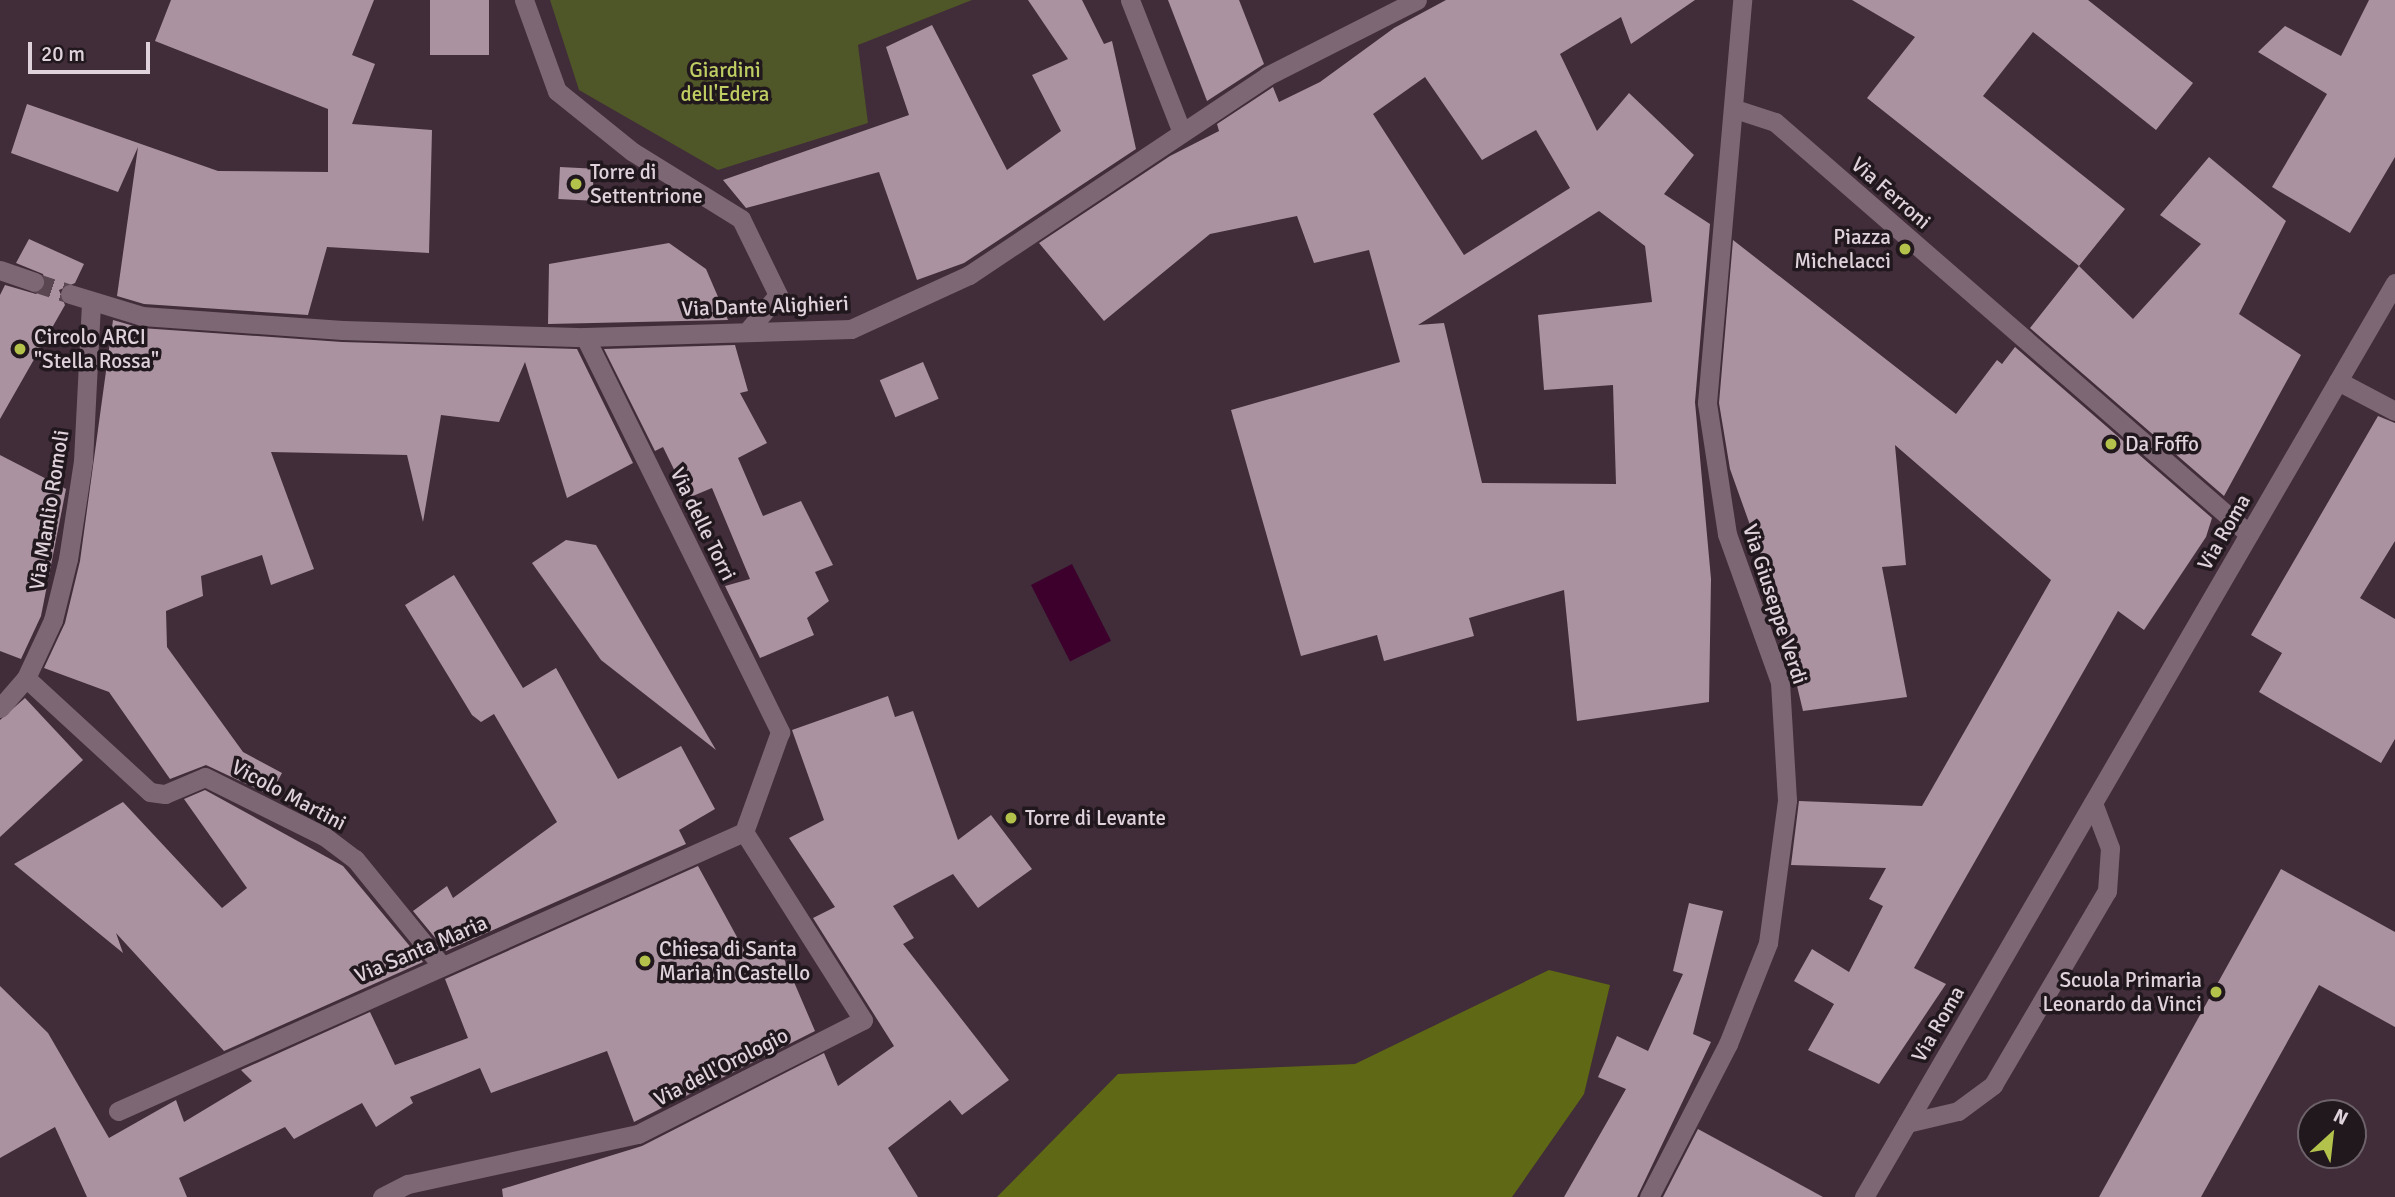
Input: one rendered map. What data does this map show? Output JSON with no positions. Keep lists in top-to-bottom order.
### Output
{
  "streets": {
    "street": [
      "Via Ferroni",
      "Via Dante Alighieri",
      "Via Manlio Romoli",
      "Via delle Torri",
      "Via Roma",
      "Via Giuseppe Verdi",
      "Vicolo Martini",
      "Via Santa Maria",
      "Via dell'Orologio"
    ]
  },
  "crossings": [
    ["Via Ferroni", "Via Roma"],
    ["Via Ferroni", "Via Giuseppe Verdi"],
    ["Via Dante Alighieri", "Via Manlio Romoli"],
    ["Via Dante Alighieri", "Via delle Torri"],
    ["Via Manlio Romoli", "Vicolo Martini"],
    ["Via delle Torri", "Via Santa Maria"],
    ["Via delle Torri", "Via dell'Orologio"],
    ["Vicolo Martini", "Via Santa Maria"],
    ["Via Santa Maria", "Via dell'Orologio"]
  ],
  "parks": ["Giardini dell'Edera"],
  "places": [
    "Torre di Settentrione",
    "Piazza Michelacci",
    "Circolo ARCI \"Stella Rossa\"",
    "Da Foffo",
    "Torre di Levante",
    "Chiesa di Santa Maria in Castello",
    "Scuola Primaria Leonardo da Vinci"
  ],
  "scale_bar": "20 m",
  "north": "top right"
}
